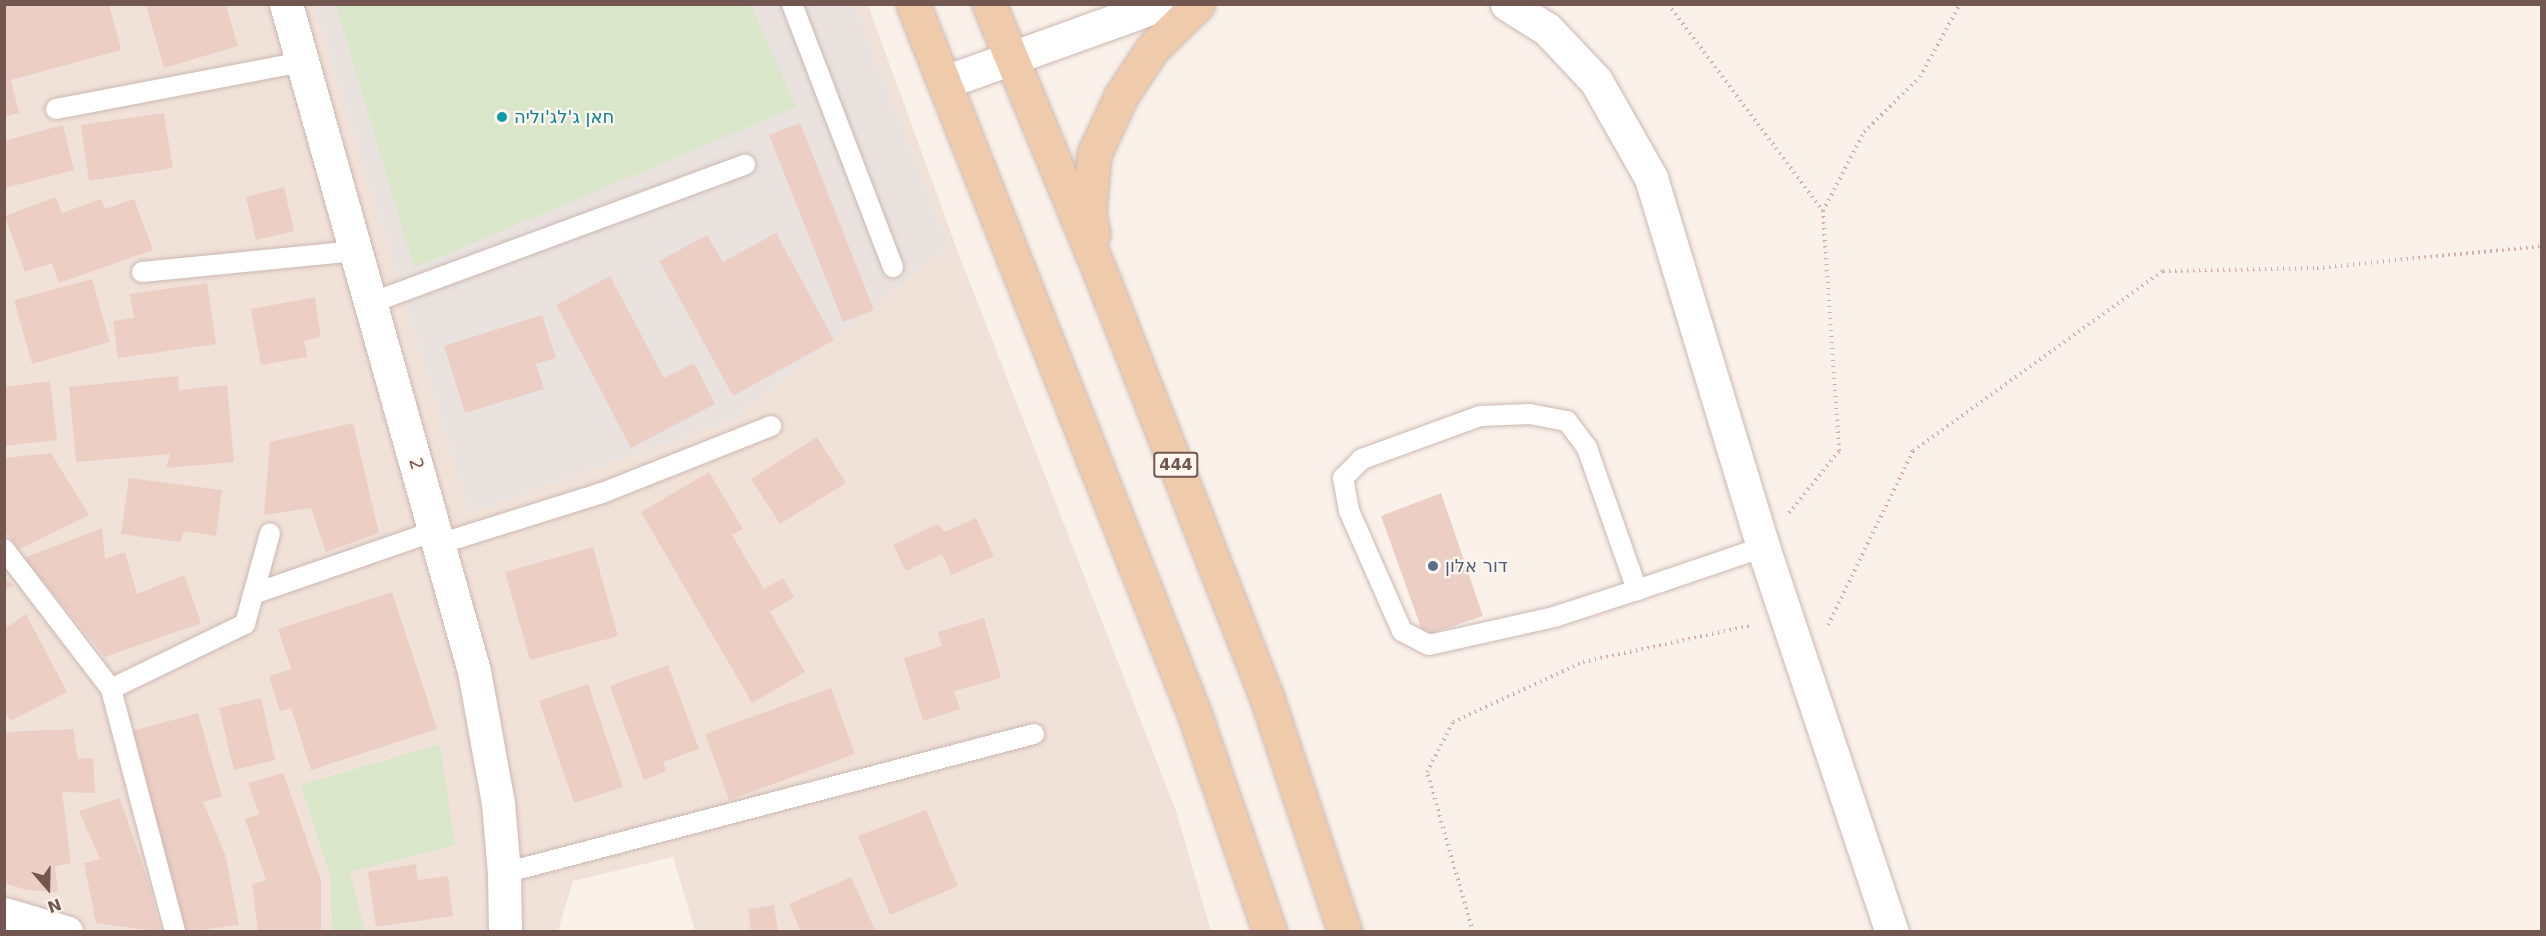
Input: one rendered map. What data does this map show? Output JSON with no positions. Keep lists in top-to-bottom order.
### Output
{
  "streets": {
    "main road": ["444"],
    "street": ["2"]
  },
  "places": ["חאן ג'לג'וליה", "דור אלון"],
  "north": "bottom"
}
